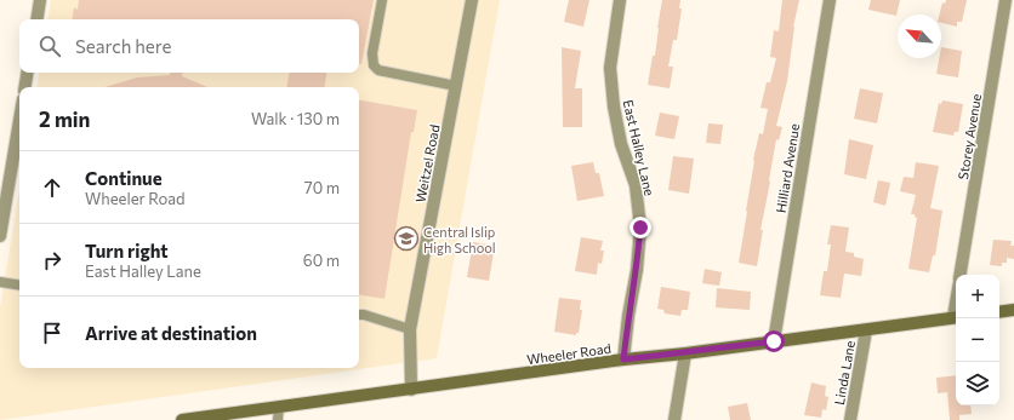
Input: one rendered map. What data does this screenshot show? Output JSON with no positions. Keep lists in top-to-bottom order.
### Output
{
  "streets": {
    "main road": ["Wheeler Road"],
    "street": [
      "Storey Avenue",
      "East Halley Lane",
      "Weitzel Road",
      "Hilliard Avenue",
      "Linda Lane"
    ]
  },
  "crossings": [
    ["East Halley Lane", "Wheeler Road"],
    ["Weitzel Road", "Wheeler Road"],
    ["Hilliard Avenue", "Wheeler Road"],
    ["Wheeler Road", "Linda Lane"]
  ],
  "places": {
    "school or university": ["Central Islip High School"]
  },
  "north": "top left",
  "page": {
    "search": "Search here",
    "heading": ["2 min", "Walk · 130 m"],
    "list": [
      ["Continue", "Wheeler Road", "70 m"],
      ["Turn right", "East Halley Lane", "60 m"],
      "Arrive at destination"
    ],
    "map_buttons": ["+", "−"]
  }
}
